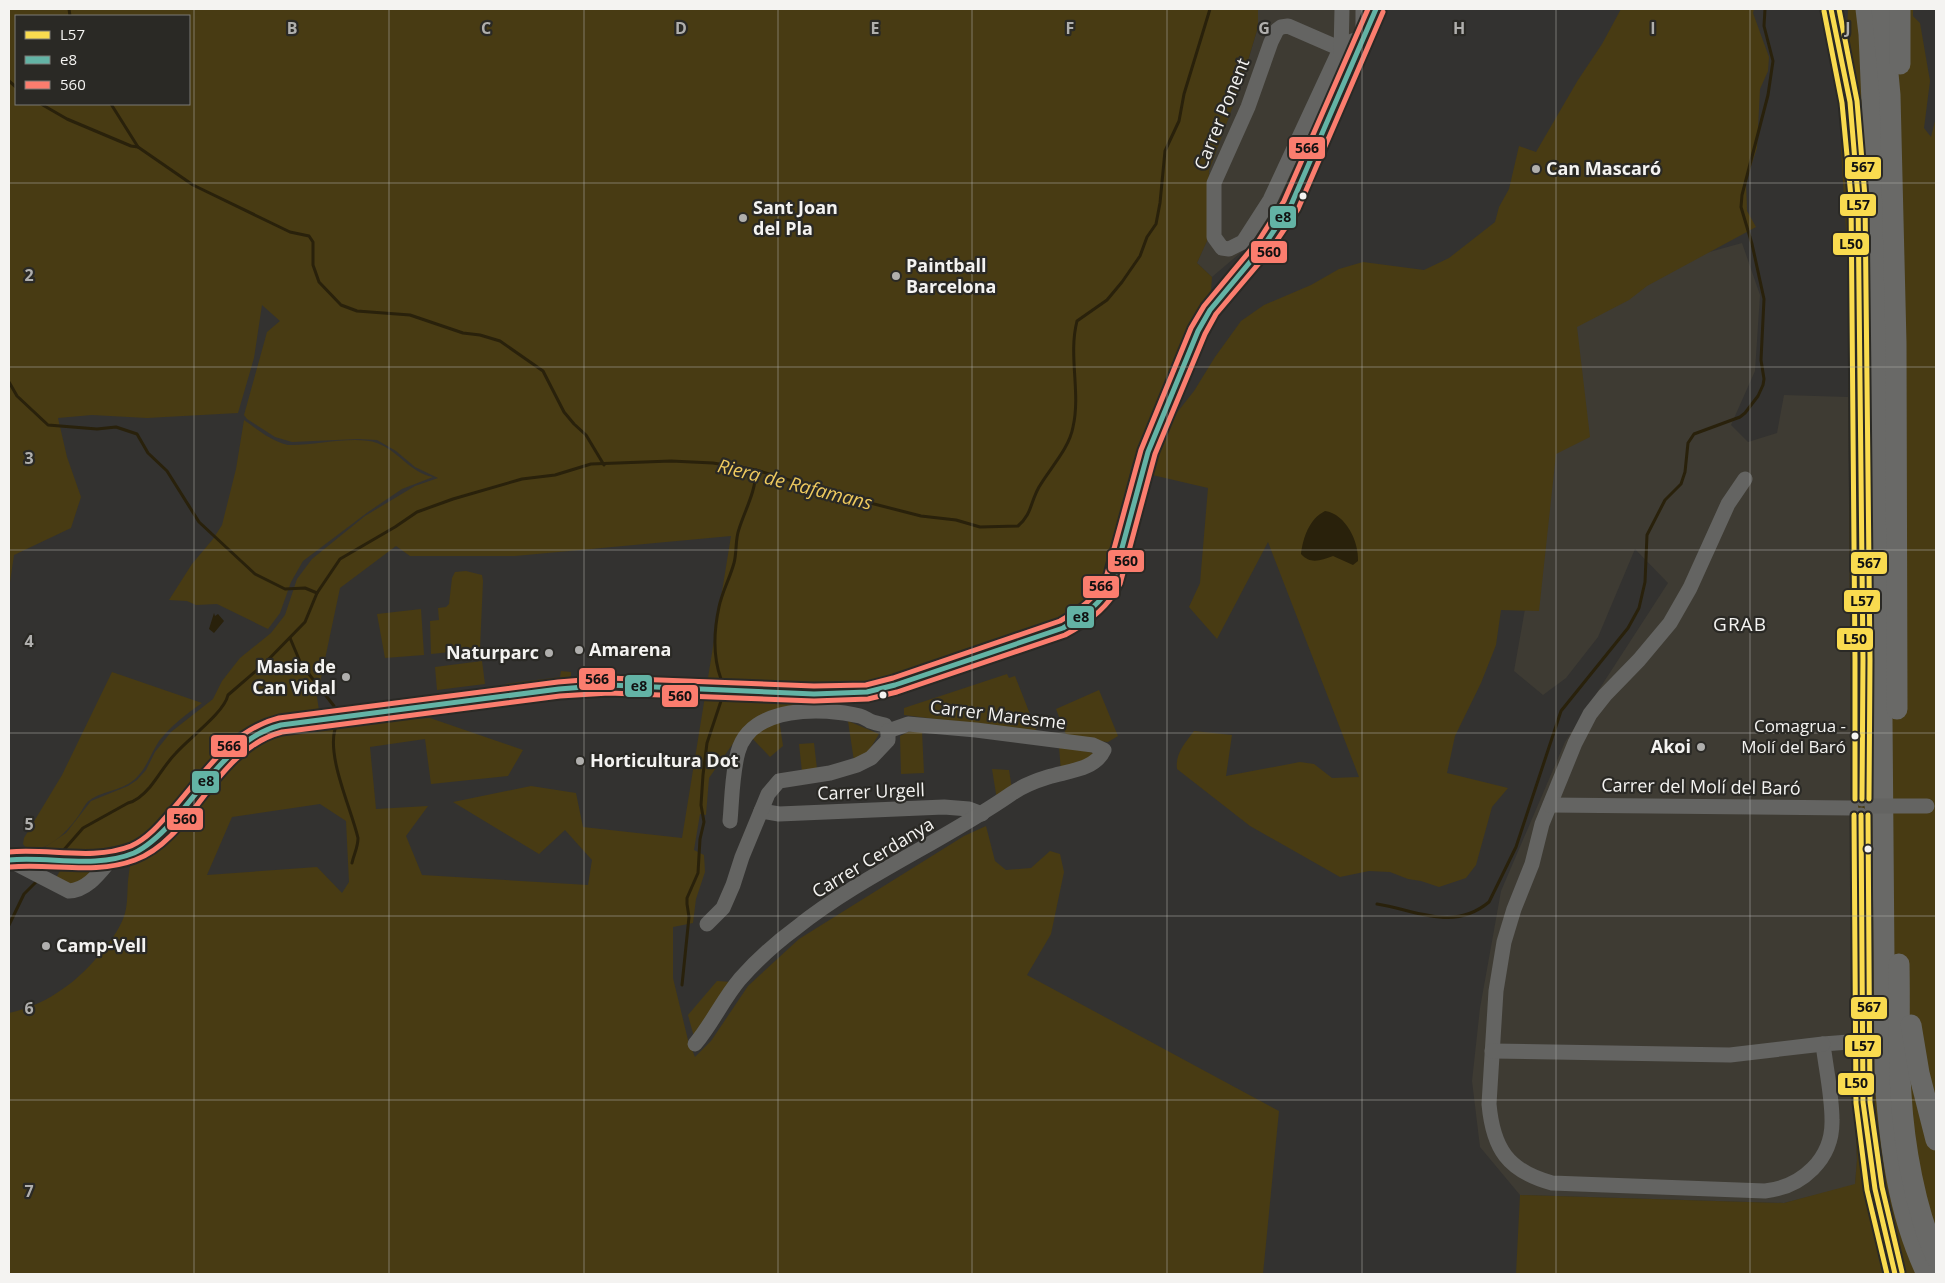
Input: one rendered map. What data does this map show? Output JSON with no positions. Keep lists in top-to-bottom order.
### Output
{
  "streets": {
    "street": [
      "Carrer Ponent",
      "Carrer Maresme",
      "Carrer del Molí del Baró",
      "Carrer Urgell",
      "Carrer Cerdanya"
    ]
  },
  "crossings": [
    ["Carrer Maresme", "Carrer Cerdanya"],
    ["Carrer Urgell", "Carrer Cerdanya"]
  ],
  "districts": ["GRAB"],
  "water": ["Riera de Rafamans"],
  "places": [
    "Can Mascaró",
    "Sant Joan del Pla",
    "Paintball Barcelona",
    "Amarena",
    "Naturparc",
    "Masia de Can Vidal",
    "Comagrua - Molí del Baró",
    "Akoi",
    "Horticultura Dot",
    "Camp-Vell"
  ],
  "lines": [
    "transit line L57",
    "transit line e8",
    "transit line 566",
    "transit line 567",
    "transit line L50",
    "transit line 560"
  ],
  "legend": ["L57", "e8", "560"],
  "grid": {
    "columns": [
      "B",
      "C",
      "D",
      "E",
      "F",
      "G",
      "H",
      "I",
      "J"
    ],
    "rows": [
      "2",
      "3",
      "4",
      "5",
      "6",
      "7"
    ]
  }
}
